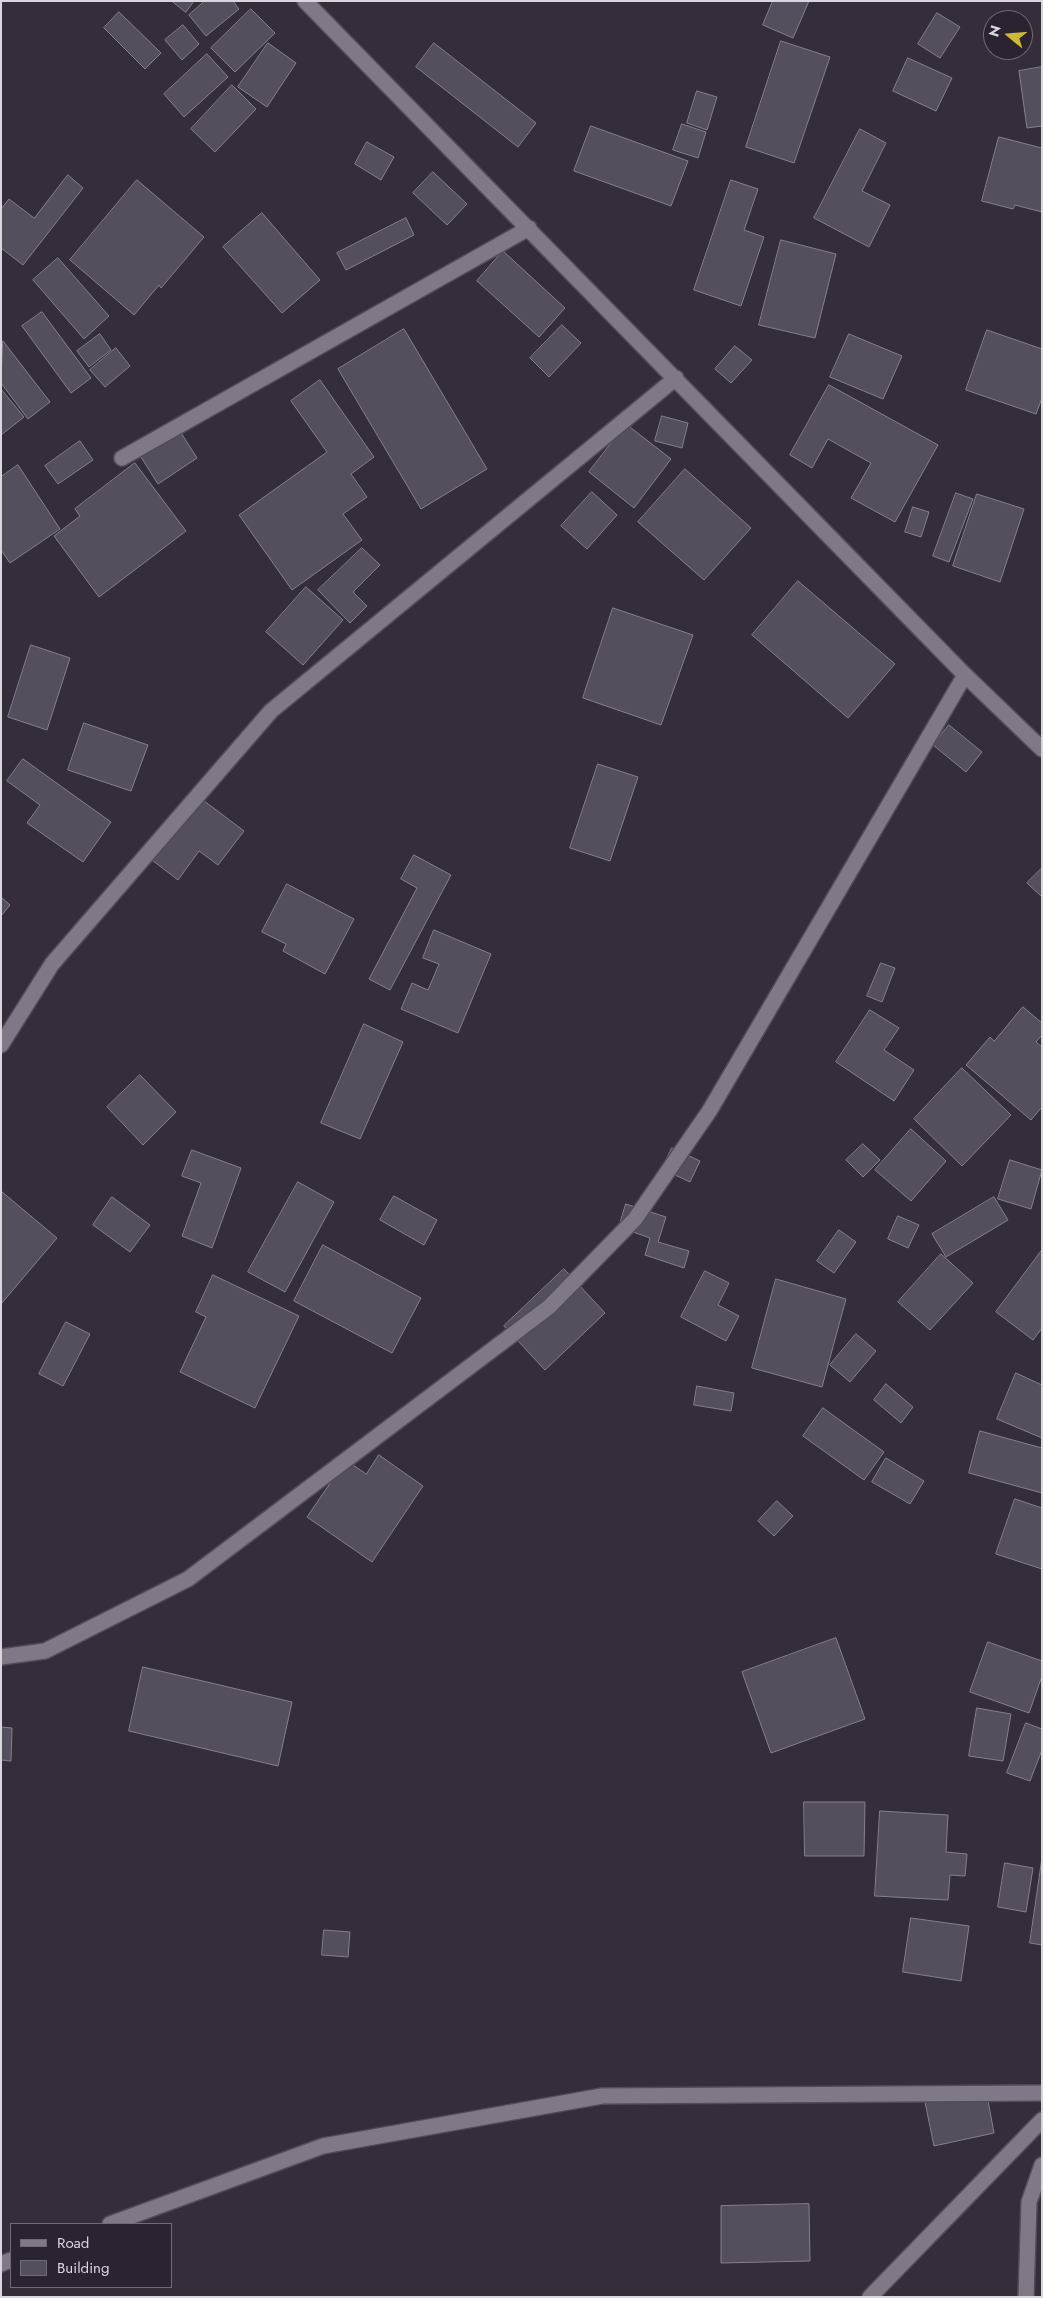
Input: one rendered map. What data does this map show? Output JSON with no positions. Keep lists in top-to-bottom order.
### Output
{
  "legend": ["Road", "Building"],
  "north": "left"
}
